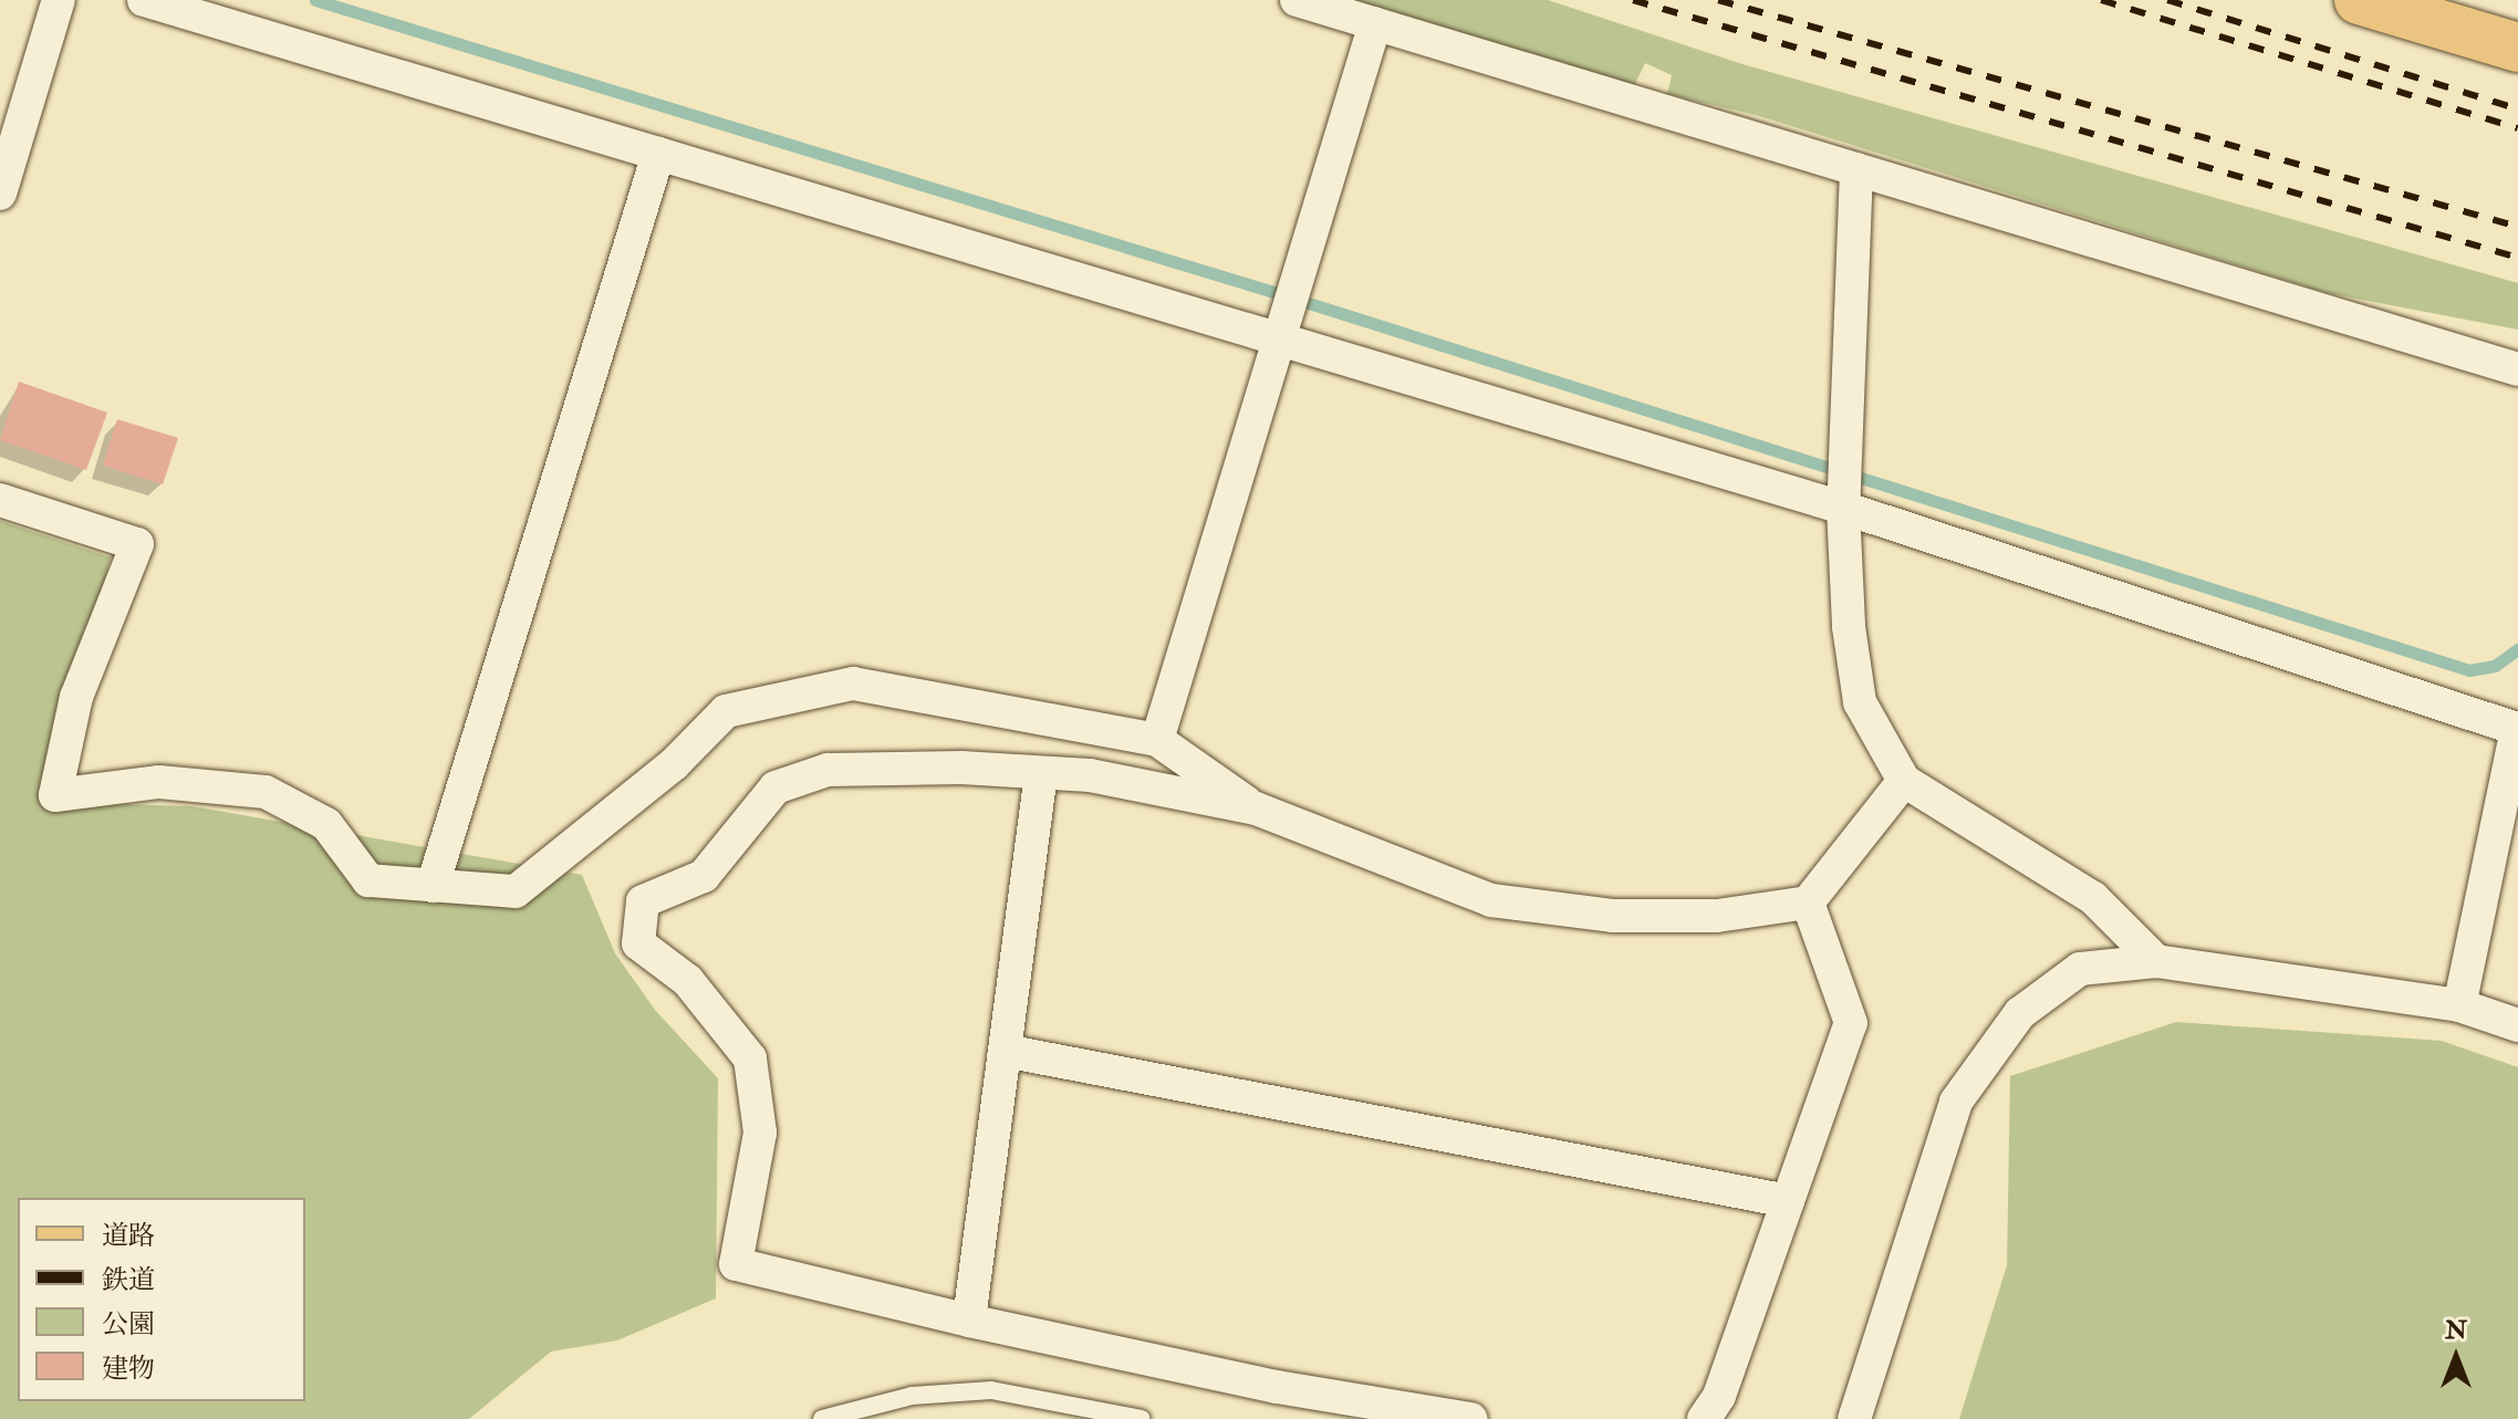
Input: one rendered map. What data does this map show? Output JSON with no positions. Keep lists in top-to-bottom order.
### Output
{
  "legend": [
    "道路",
    "鉄道",
    "公園",
    "建物"
  ],
  "north": "top"
}
